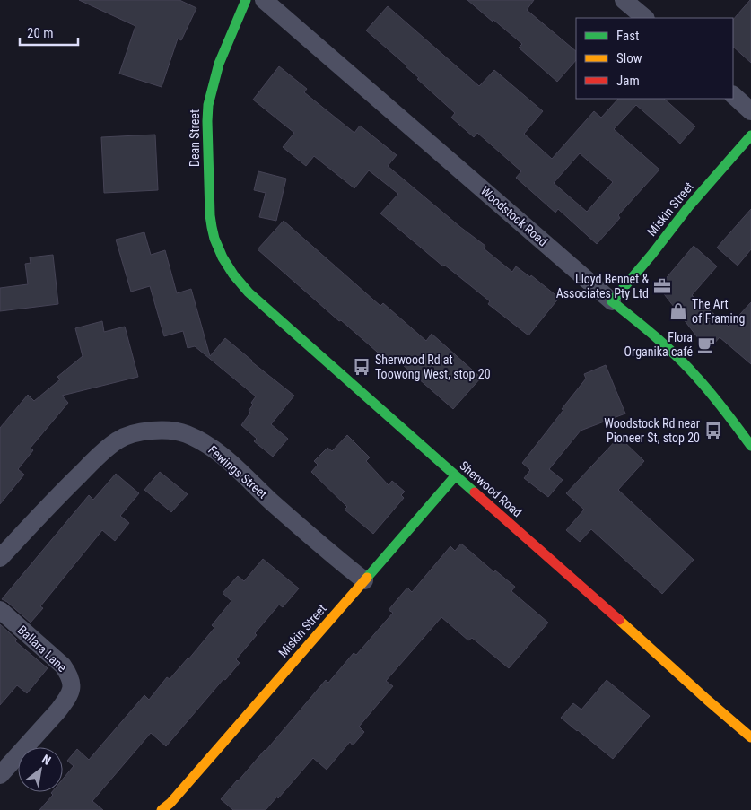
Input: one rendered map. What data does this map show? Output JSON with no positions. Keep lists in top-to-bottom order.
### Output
{
  "streets": {
    "street": [
      "Dean Street",
      "Miskin Street",
      "Woodstock Road",
      "Fewings Street",
      "Sherwood Road",
      "Ballara Lane"
    ]
  },
  "crossings": [
    ["Dean Street", "Sherwood Road"],
    ["Miskin Street", "Woodstock Road"],
    ["Miskin Street", "Fewings Street"],
    ["Miskin Street", "Sherwood Road"]
  ],
  "places": {
    "office": ["Lloyd Bennet & Associates Pty Ltd"],
    "shop": ["The Art of Framing"],
    "cafe": ["Flora Organika café"],
    "bus stop": ["Sherwood Rd at Toowong West, stop 20", "Woodstock Rd near Pioneer St, stop 20"]
  },
  "legend": ["Fast", "Slow", "Jam"],
  "scale_bar": "20 m",
  "north": "top right"
}
